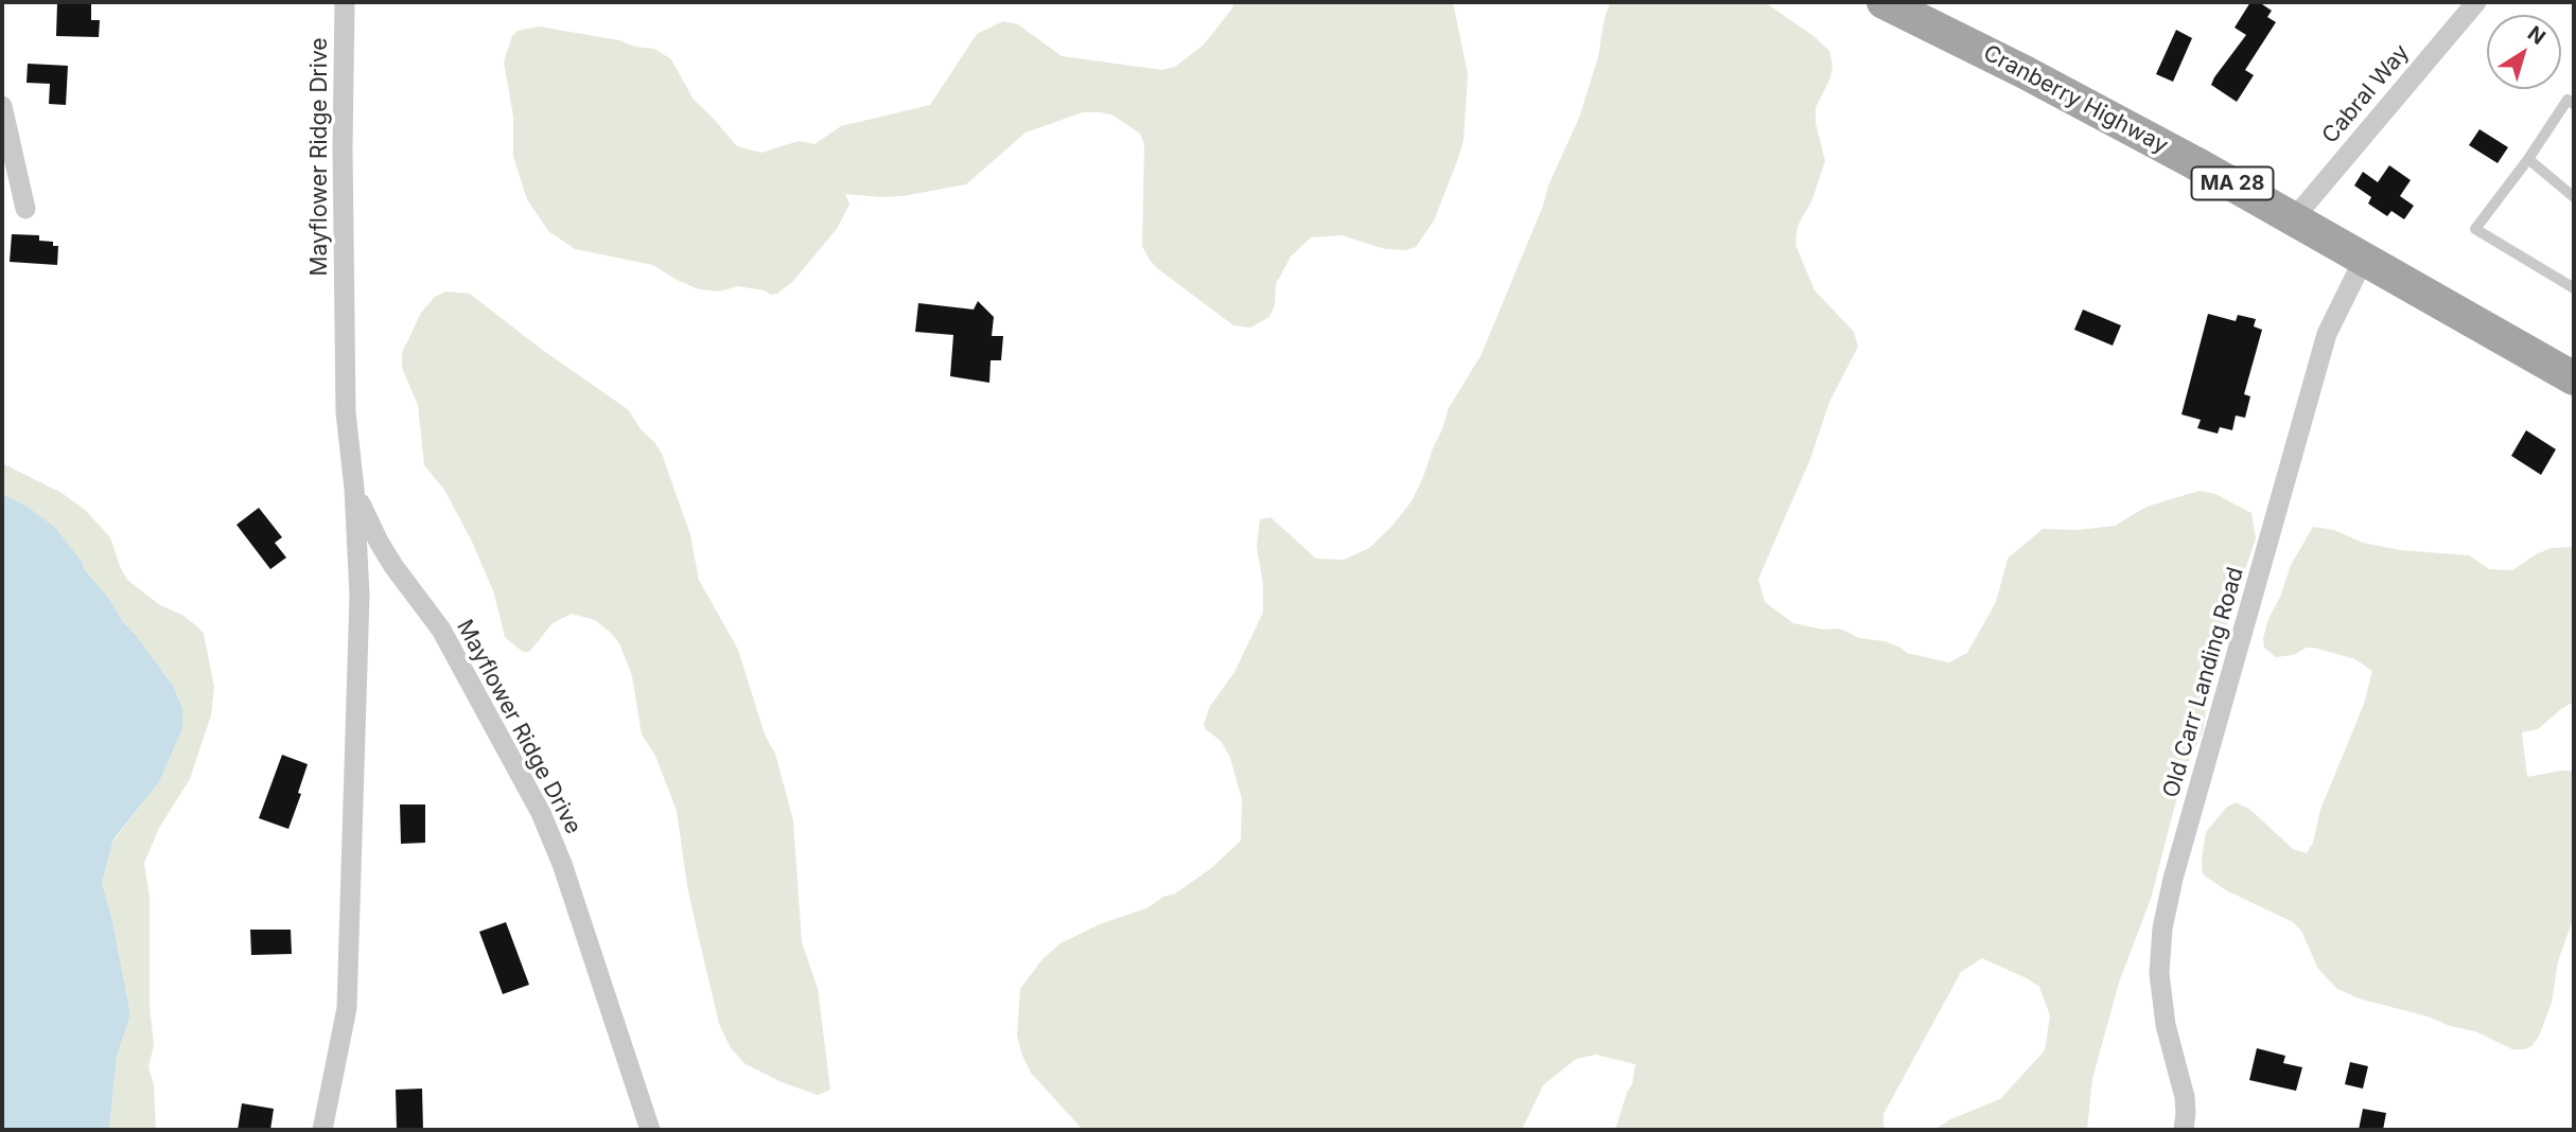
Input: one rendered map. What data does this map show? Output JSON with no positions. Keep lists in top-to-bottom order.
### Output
{
  "streets": {
    "main road": ["Cranberry Highway", "MA 28"],
    "street": ["Cabral Way", "Mayflower Ridge Drive", "Old Carr Landing Road"]
  },
  "crossings": [
    ["Cabral Way", "Cranberry Highway"],
    ["Cranberry Highway", "Old Carr Landing Road"]
  ],
  "north": "top right"
}
